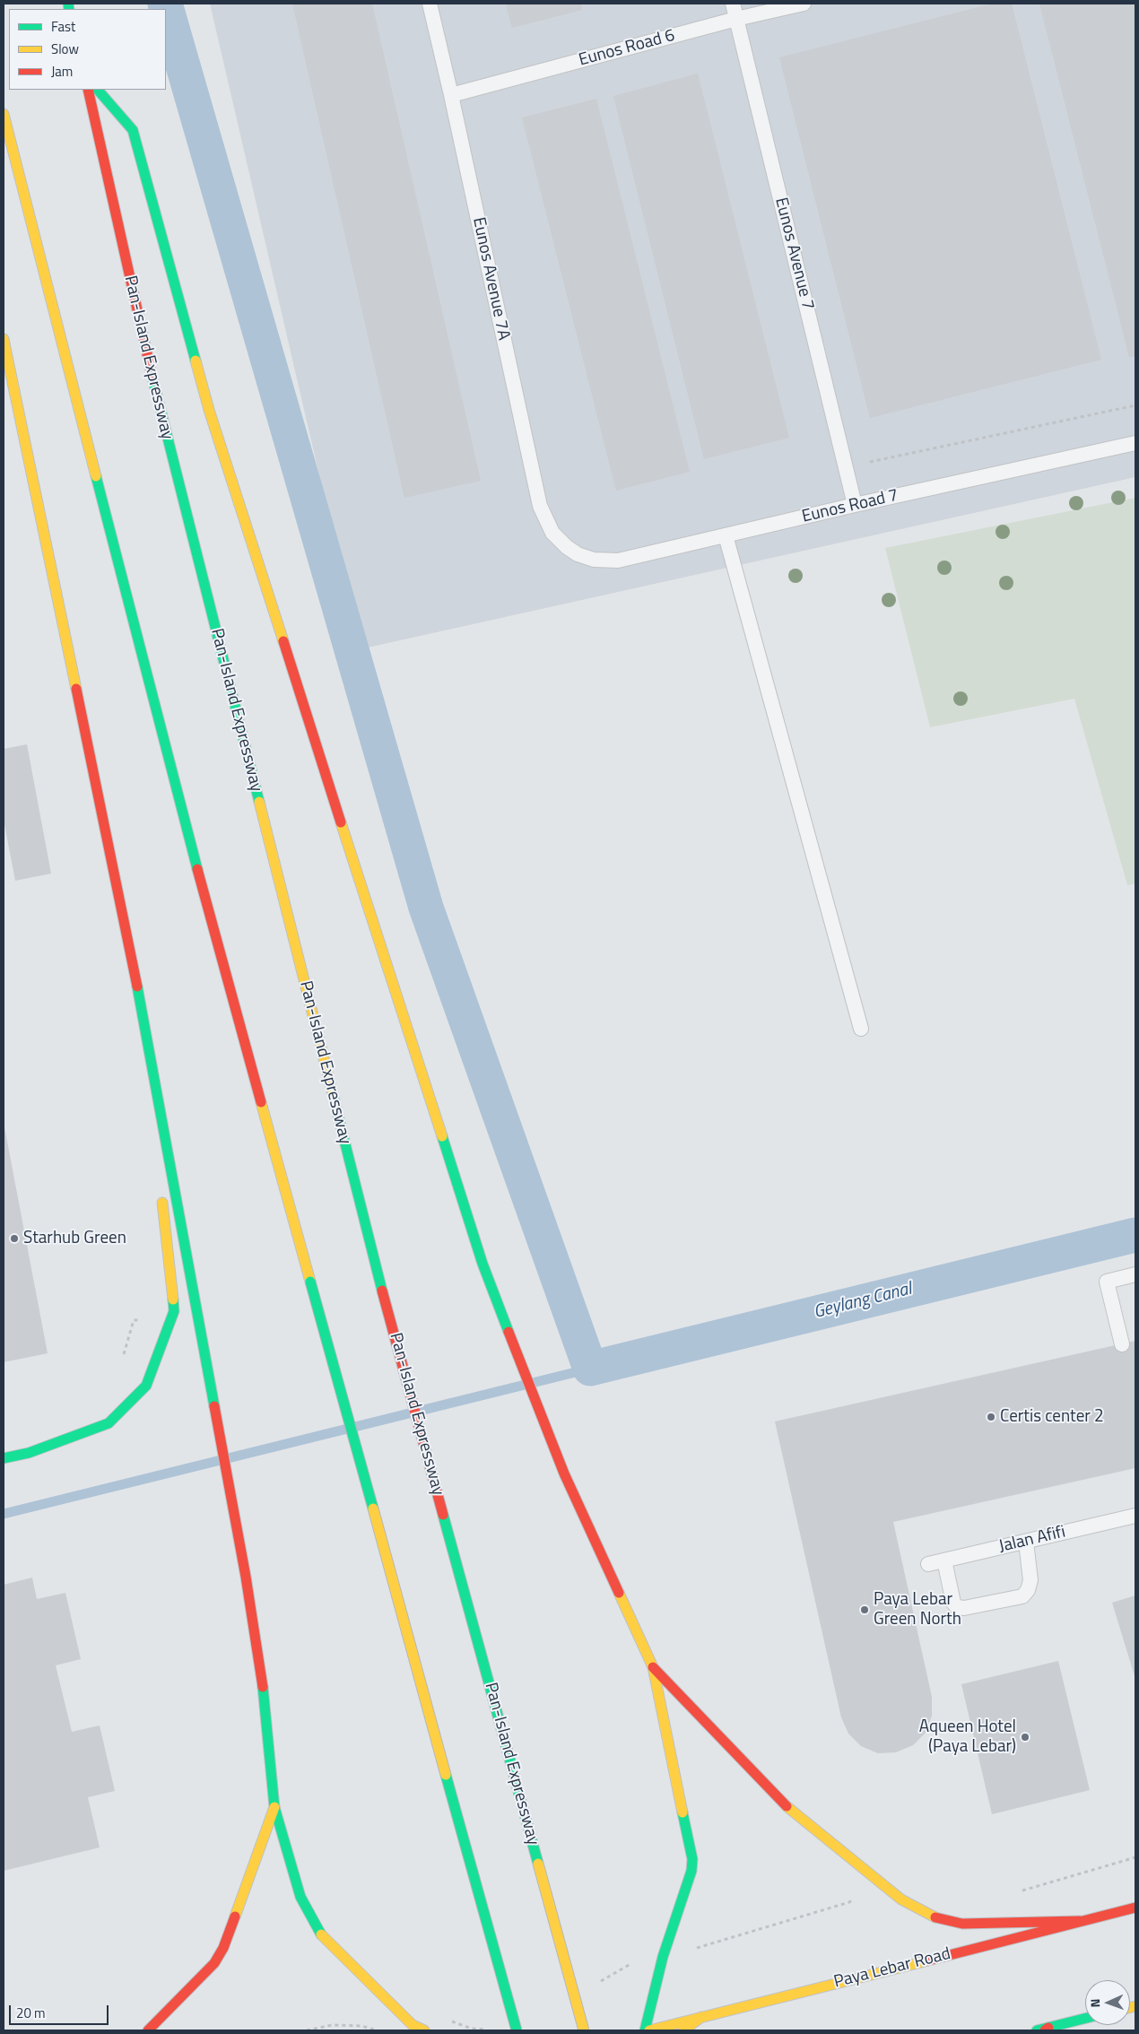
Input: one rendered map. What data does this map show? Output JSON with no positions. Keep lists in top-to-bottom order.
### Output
{
  "streets": {
    "main road": ["Pan-Island Expressway", "Paya Lebar Road"],
    "lane": [
      "Eunos Road 6",
      "Eunos Avenue 7",
      "Eunos Avenue 7A",
      "Eunos Road 7",
      "Jalan Afifi"
    ]
  },
  "crossings": [
    ["Eunos Road 6", "Eunos Avenue 7"],
    ["Eunos Road 6", "Eunos Avenue 7A"],
    ["Eunos Avenue 7", "Eunos Road 7"],
    ["Eunos Avenue 7A", "Eunos Road 7"]
  ],
  "water": ["Geylang Canal"],
  "places": [
    "Starhub Green",
    "Certis center 2",
    "Paya Lebar Green North",
    "Aqueen Hotel (Paya Lebar)"
  ],
  "legend": ["Fast", "Slow", "Jam"],
  "scale_bar": "20 m",
  "north": "left"
}
